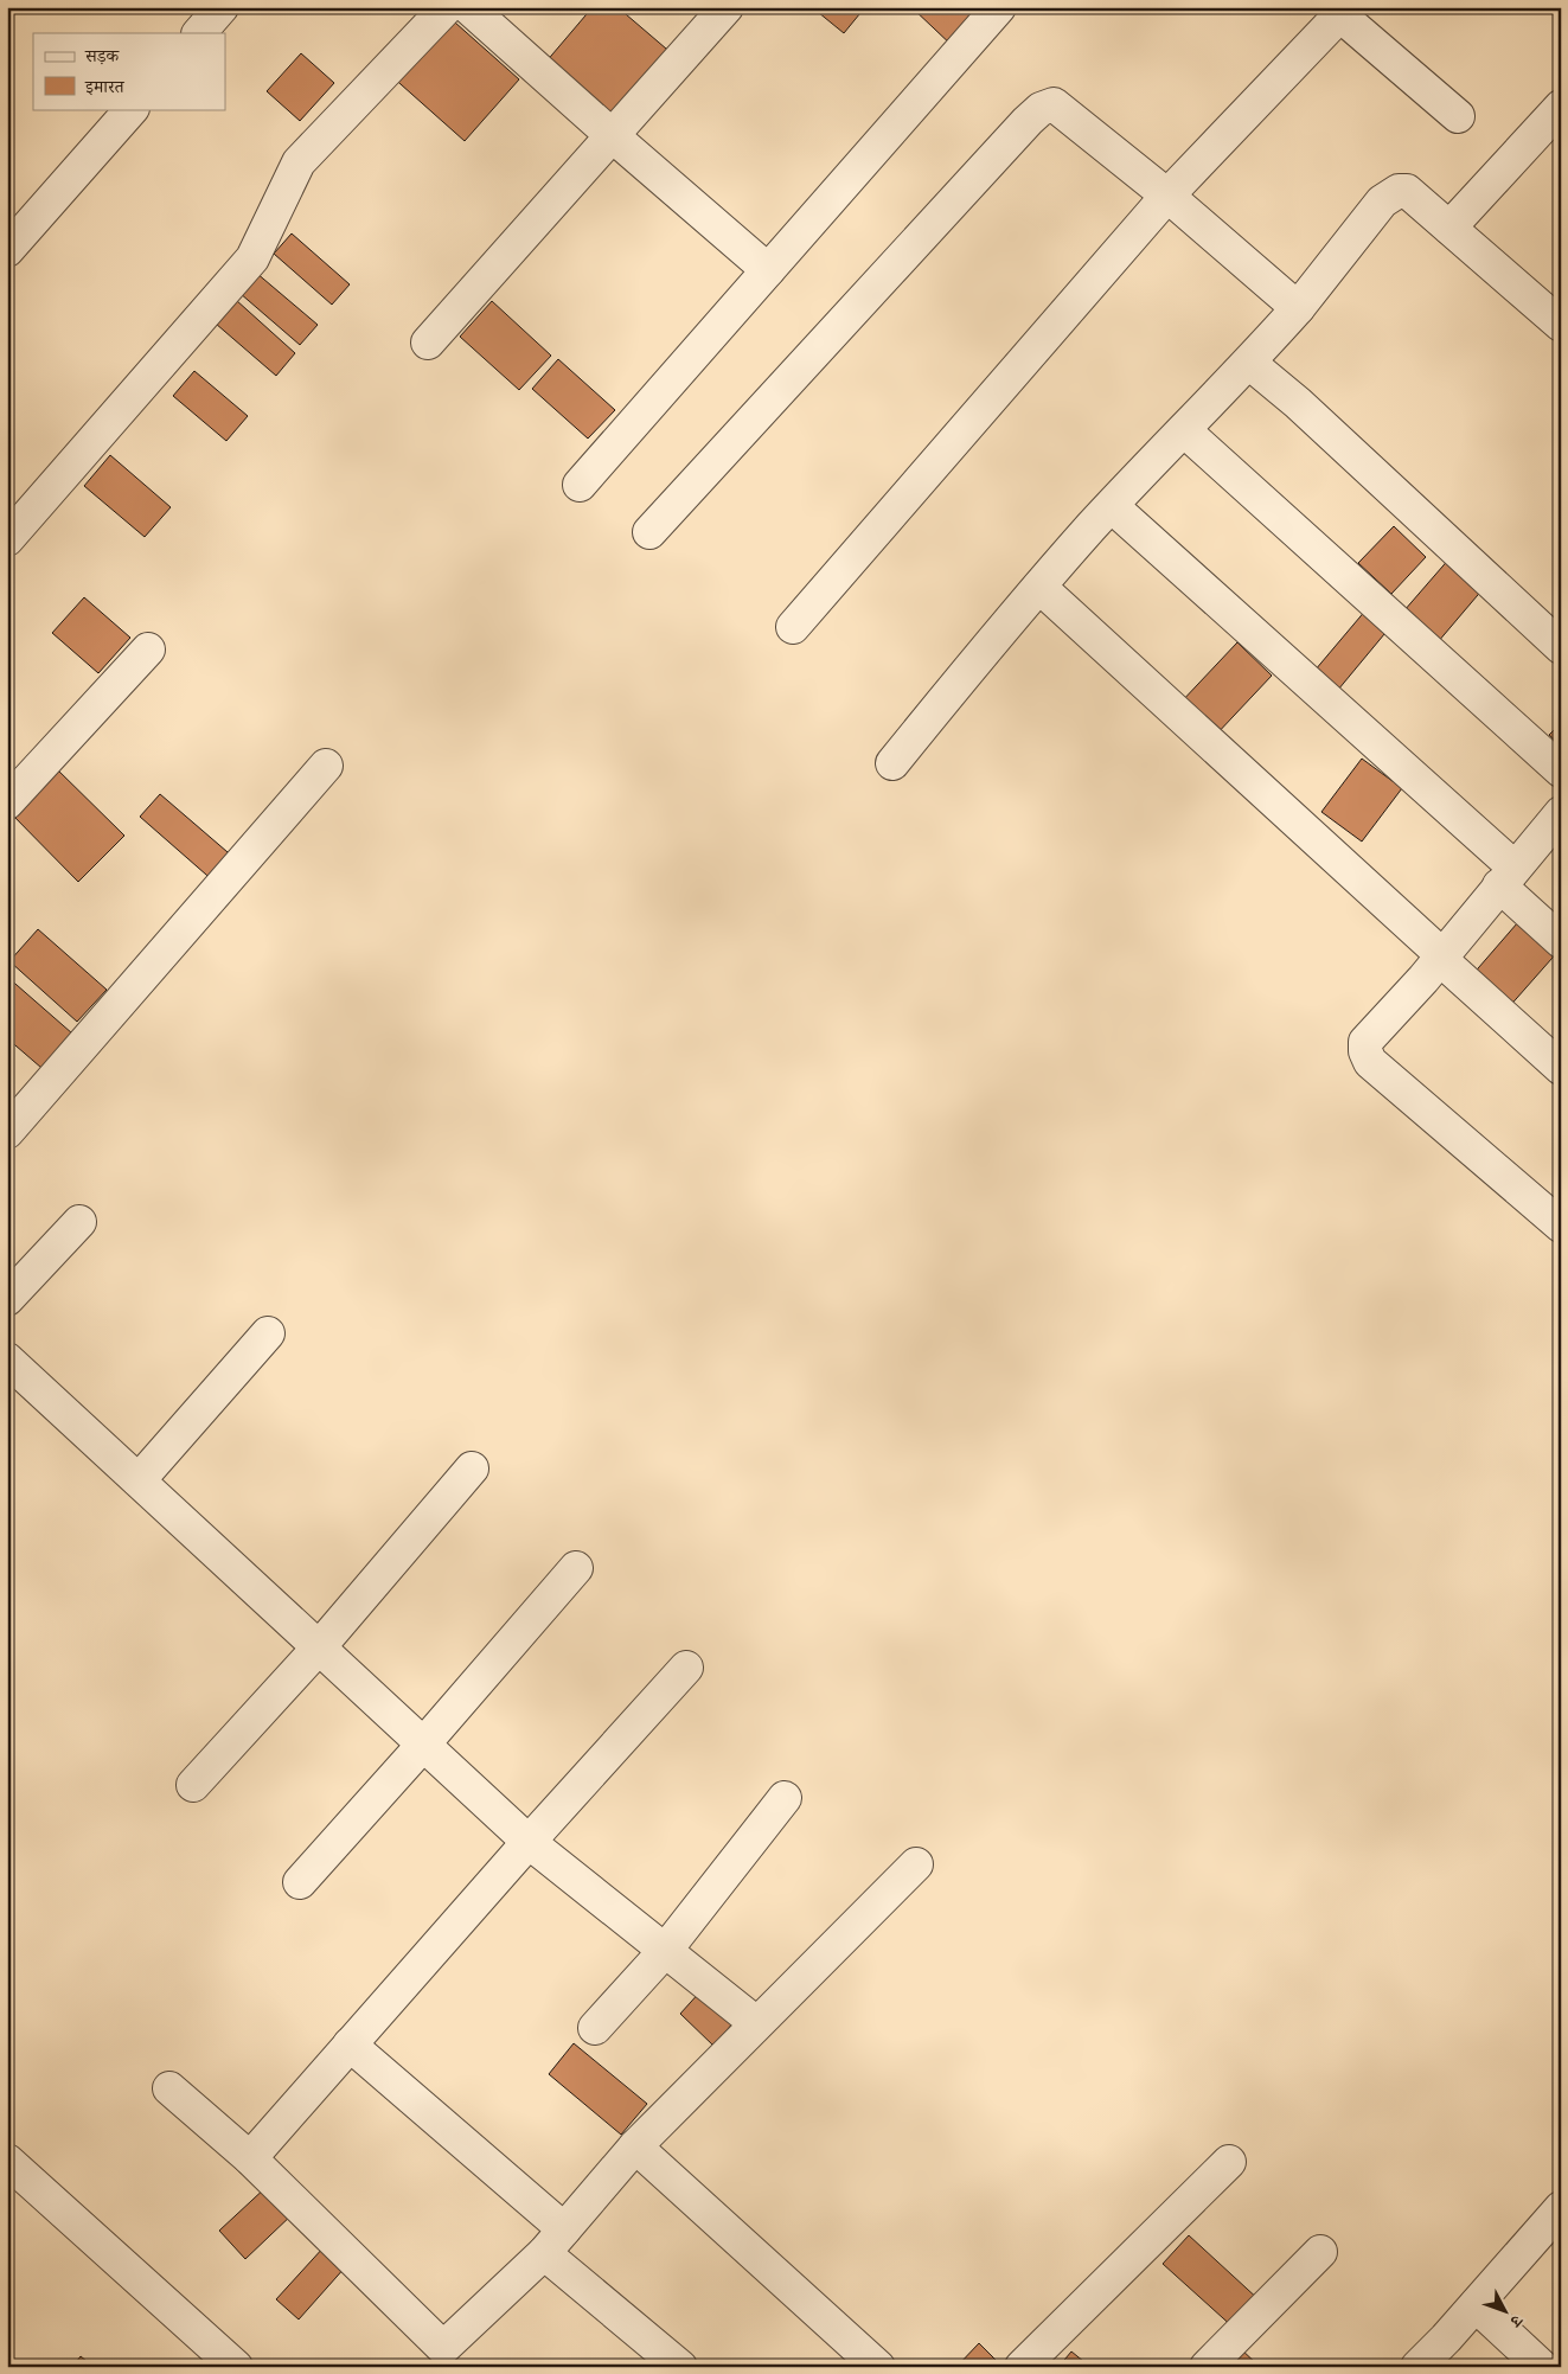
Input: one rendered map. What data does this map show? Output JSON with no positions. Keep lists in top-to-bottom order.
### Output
{
  "legend": ["सड़क", "इमारत"],
  "north": "bottom right"
}
